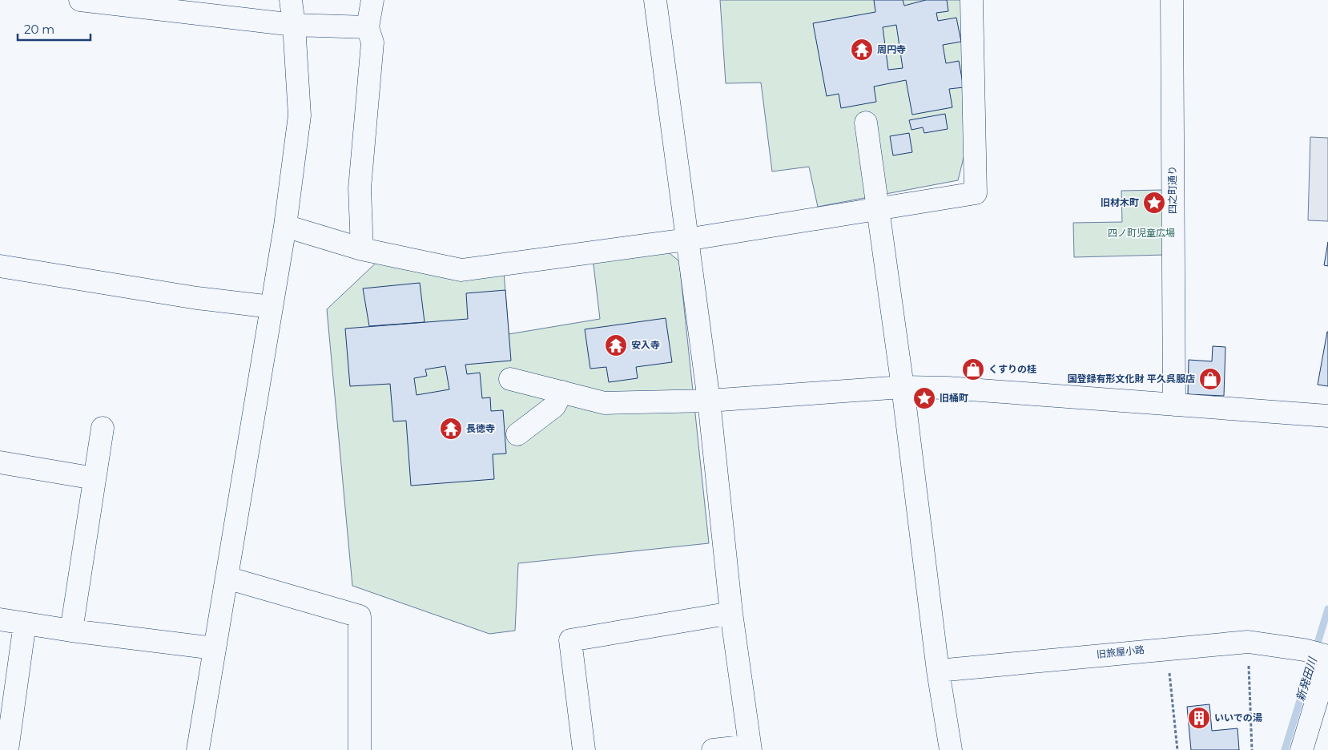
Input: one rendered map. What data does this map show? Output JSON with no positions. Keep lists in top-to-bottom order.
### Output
{
  "streets": {
    "street": ["四之町通り", "旧旅屋小路"]
  },
  "water": ["新発田川"],
  "parks": ["四ノ町児童広場"],
  "places": {
    "temple": ["周円寺", "安入寺", "長徳寺"],
    "place": ["旧材木町", "旧桶町"],
    "shop": ["くすりの桂", "国登録有形文化財 平久呉服店"],
    "building": ["いいでの湯"]
  },
  "scale_bar": "20 m"
}
